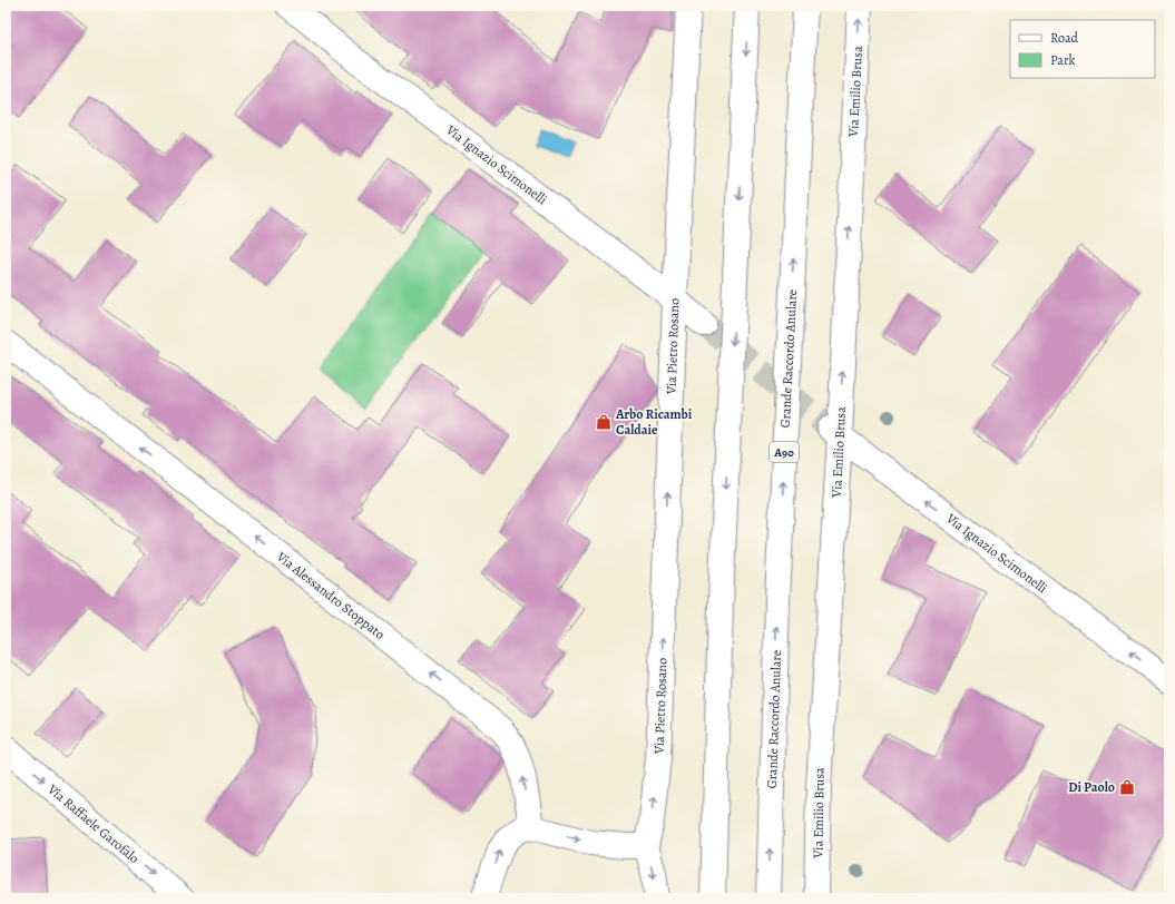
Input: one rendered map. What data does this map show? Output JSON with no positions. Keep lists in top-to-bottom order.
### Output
{
  "streets": {
    "main road": [
      "Via Emilio Brusa",
      "Via Ignazio Scimonelli",
      "Via Pietro Rosano",
      "Grande Raccordo Anulare",
      "A90",
      "Via Alessandro Stoppato",
      "Via Raffaele Garofalo"
    ]
  },
  "crossings": [
    ["Via Emilio Brusa", "Via Ignazio Scimonelli"],
    ["Via Ignazio Scimonelli", "Via Pietro Rosano"]
  ],
  "one_way": ["Via Ignazio Scimonelli", "Via Alessandro Stoppato", "Via Raffaele Garofalo"],
  "places": {
    "shop": ["Arbo Ricambi Caldaie", "Di Paolo"]
  },
  "legend": ["Road", "Park"]
}
